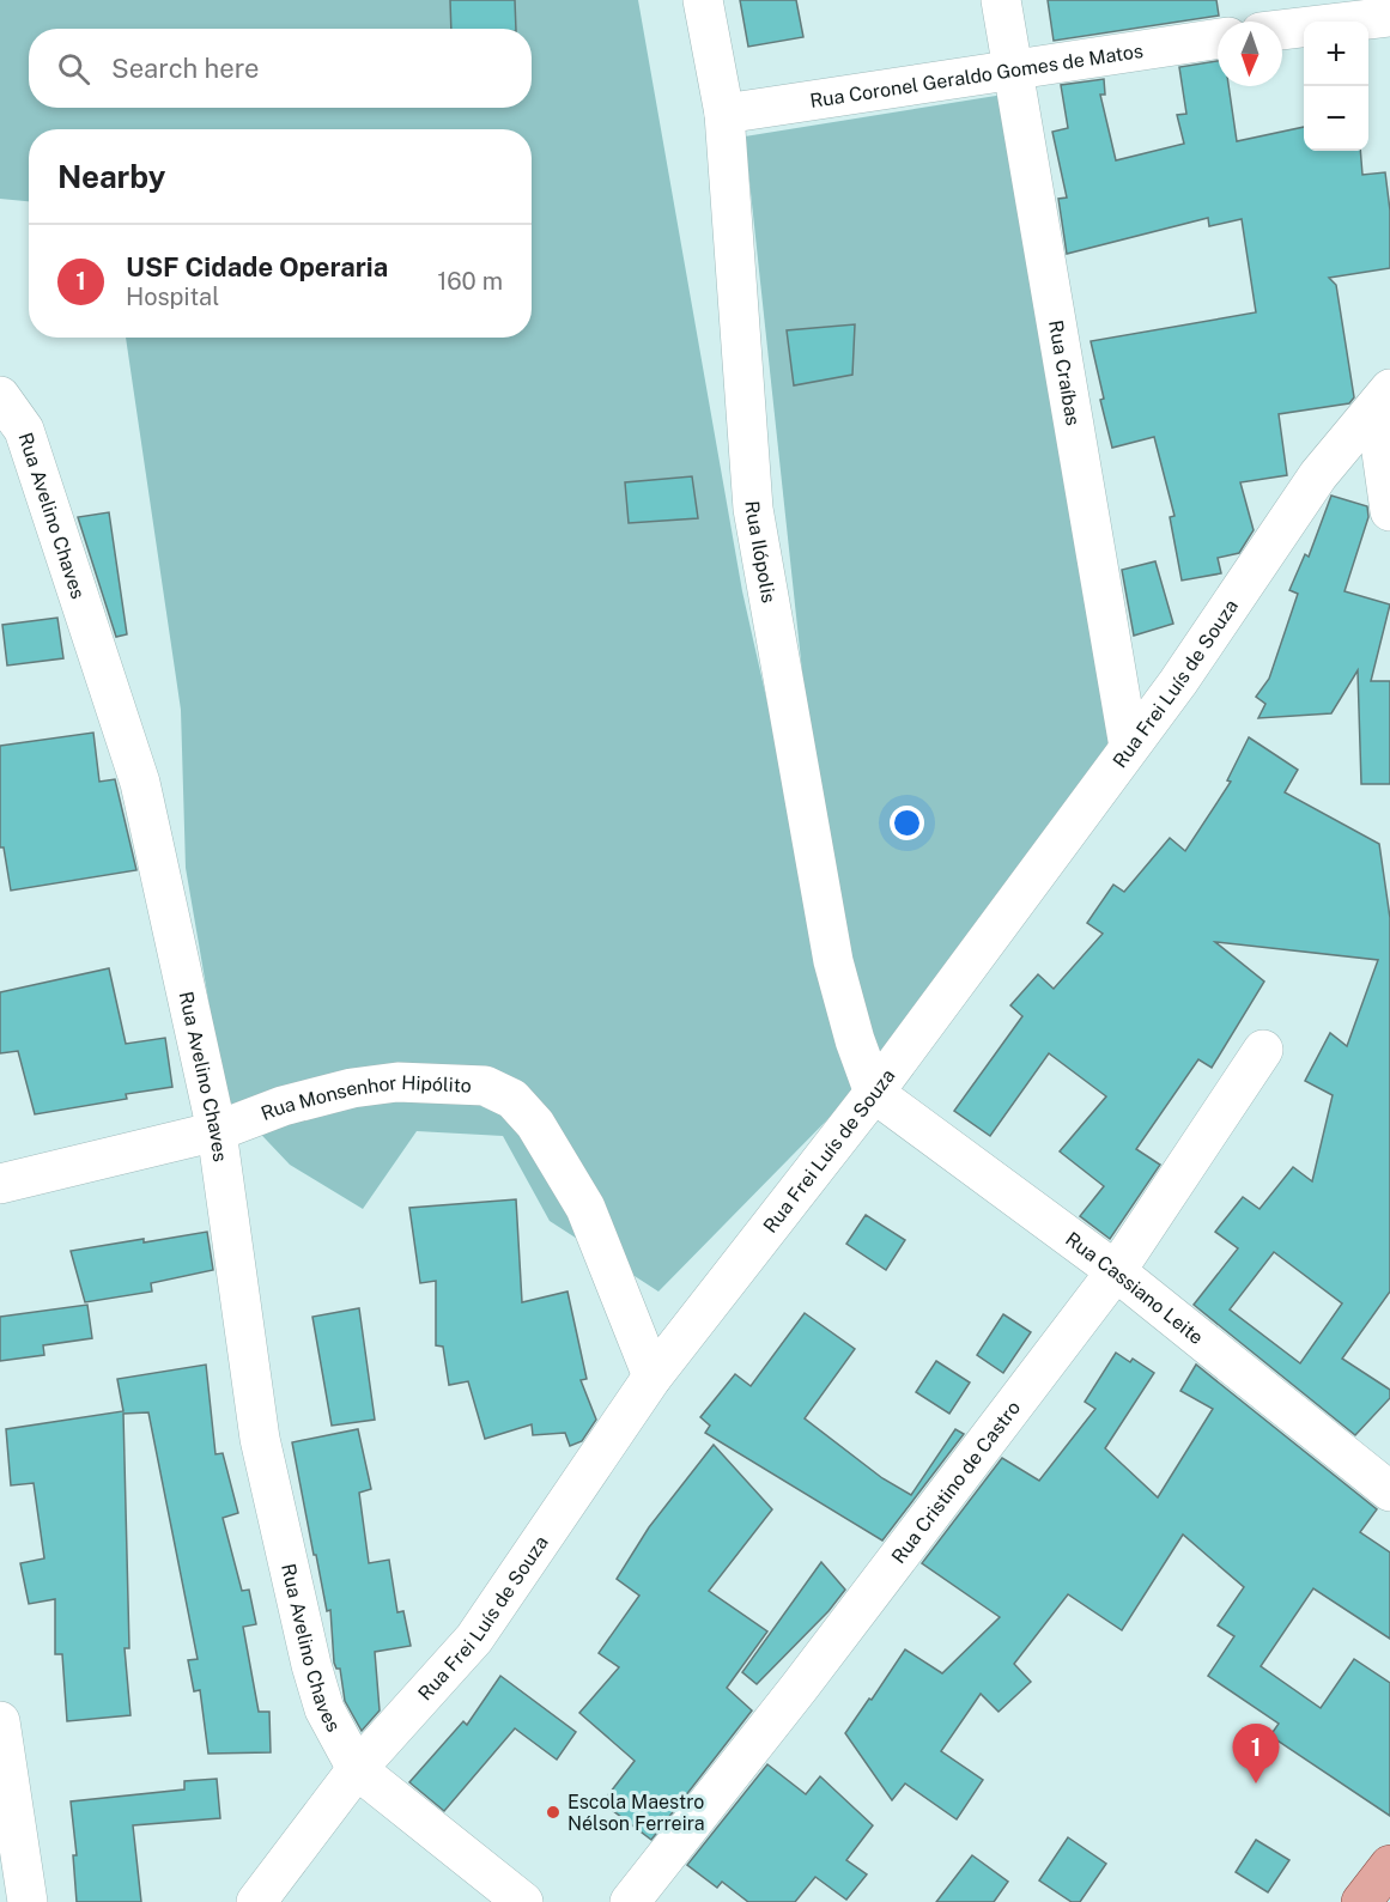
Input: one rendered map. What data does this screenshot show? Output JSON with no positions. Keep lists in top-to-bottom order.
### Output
{
  "streets": {
    "street": [
      "Rua Coronel Geraldo Gomes de Matos",
      "Rua Craíbas",
      "Rua Avelino Chaves",
      "Rua Ilópolis",
      "Rua Frei Luís de Souza",
      "Rua Monsenhor Hipólito",
      "Rua Cassiano Leite",
      "Rua Cristino de Castro"
    ]
  },
  "crossings": [
    ["Rua Coronel Geraldo Gomes de Matos", "Rua Craíbas"],
    ["Rua Coronel Geraldo Gomes de Matos", "Rua Ilópolis"],
    ["Rua Craíbas", "Rua Frei Luís de Souza"],
    ["Rua Avelino Chaves", "Rua Frei Luís de Souza"],
    ["Rua Avelino Chaves", "Rua Monsenhor Hipólito"],
    ["Rua Ilópolis", "Rua Frei Luís de Souza"],
    ["Rua Ilópolis", "Rua Cassiano Leite"],
    ["Rua Frei Luís de Souza", "Rua Monsenhor Hipólito"],
    ["Rua Frei Luís de Souza", "Rua Cassiano Leite"],
    ["Rua Cassiano Leite", "Rua Cristino de Castro"]
  ],
  "places": ["Escola Maestro Nélson Ferreira"],
  "north": "bottom",
  "page": {
    "map_buttons": ["+", "−"],
    "search": "Search here",
    "heading": "Nearby",
    "list": [
      {
        "mark": "1",
        "name": "USF Cidade Operaria",
        "note": "Hospital",
        "value": "160 m"
      }
    ],
    "pins": "1"
  }
}
